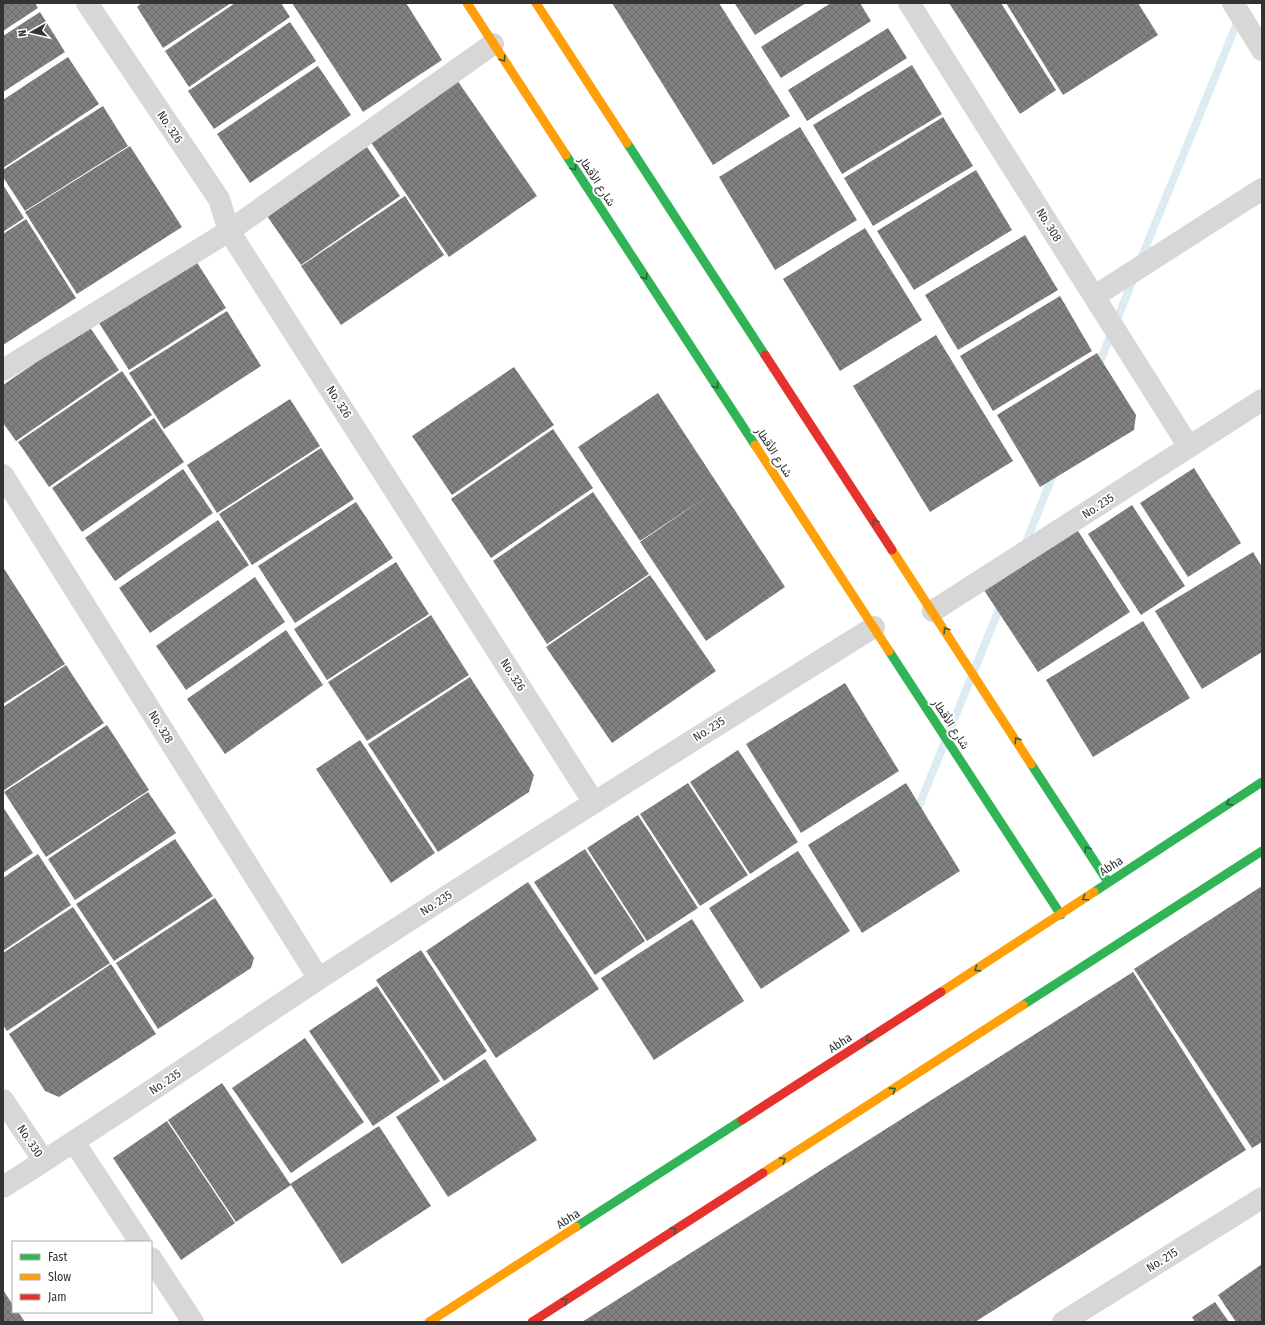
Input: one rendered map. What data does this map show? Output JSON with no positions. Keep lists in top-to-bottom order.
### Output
{
  "streets": {
    "street": [
      "No. 326",
      "شارع الأقطار",
      "No. 308",
      "No. 235",
      "No. 328",
      "Abha",
      "No. 330",
      "No. 215"
    ]
  },
  "crossings": [
    ["No. 326", "No. 235"],
    ["شارع الأقطار", "No. 235"],
    ["شارع الأقطار", "Abha"],
    ["No. 308", "No. 235"],
    ["No. 235", "No. 328"],
    ["No. 235", "No. 330"]
  ],
  "legend": ["Fast", "Slow", "Jam"],
  "north": "left"
}
